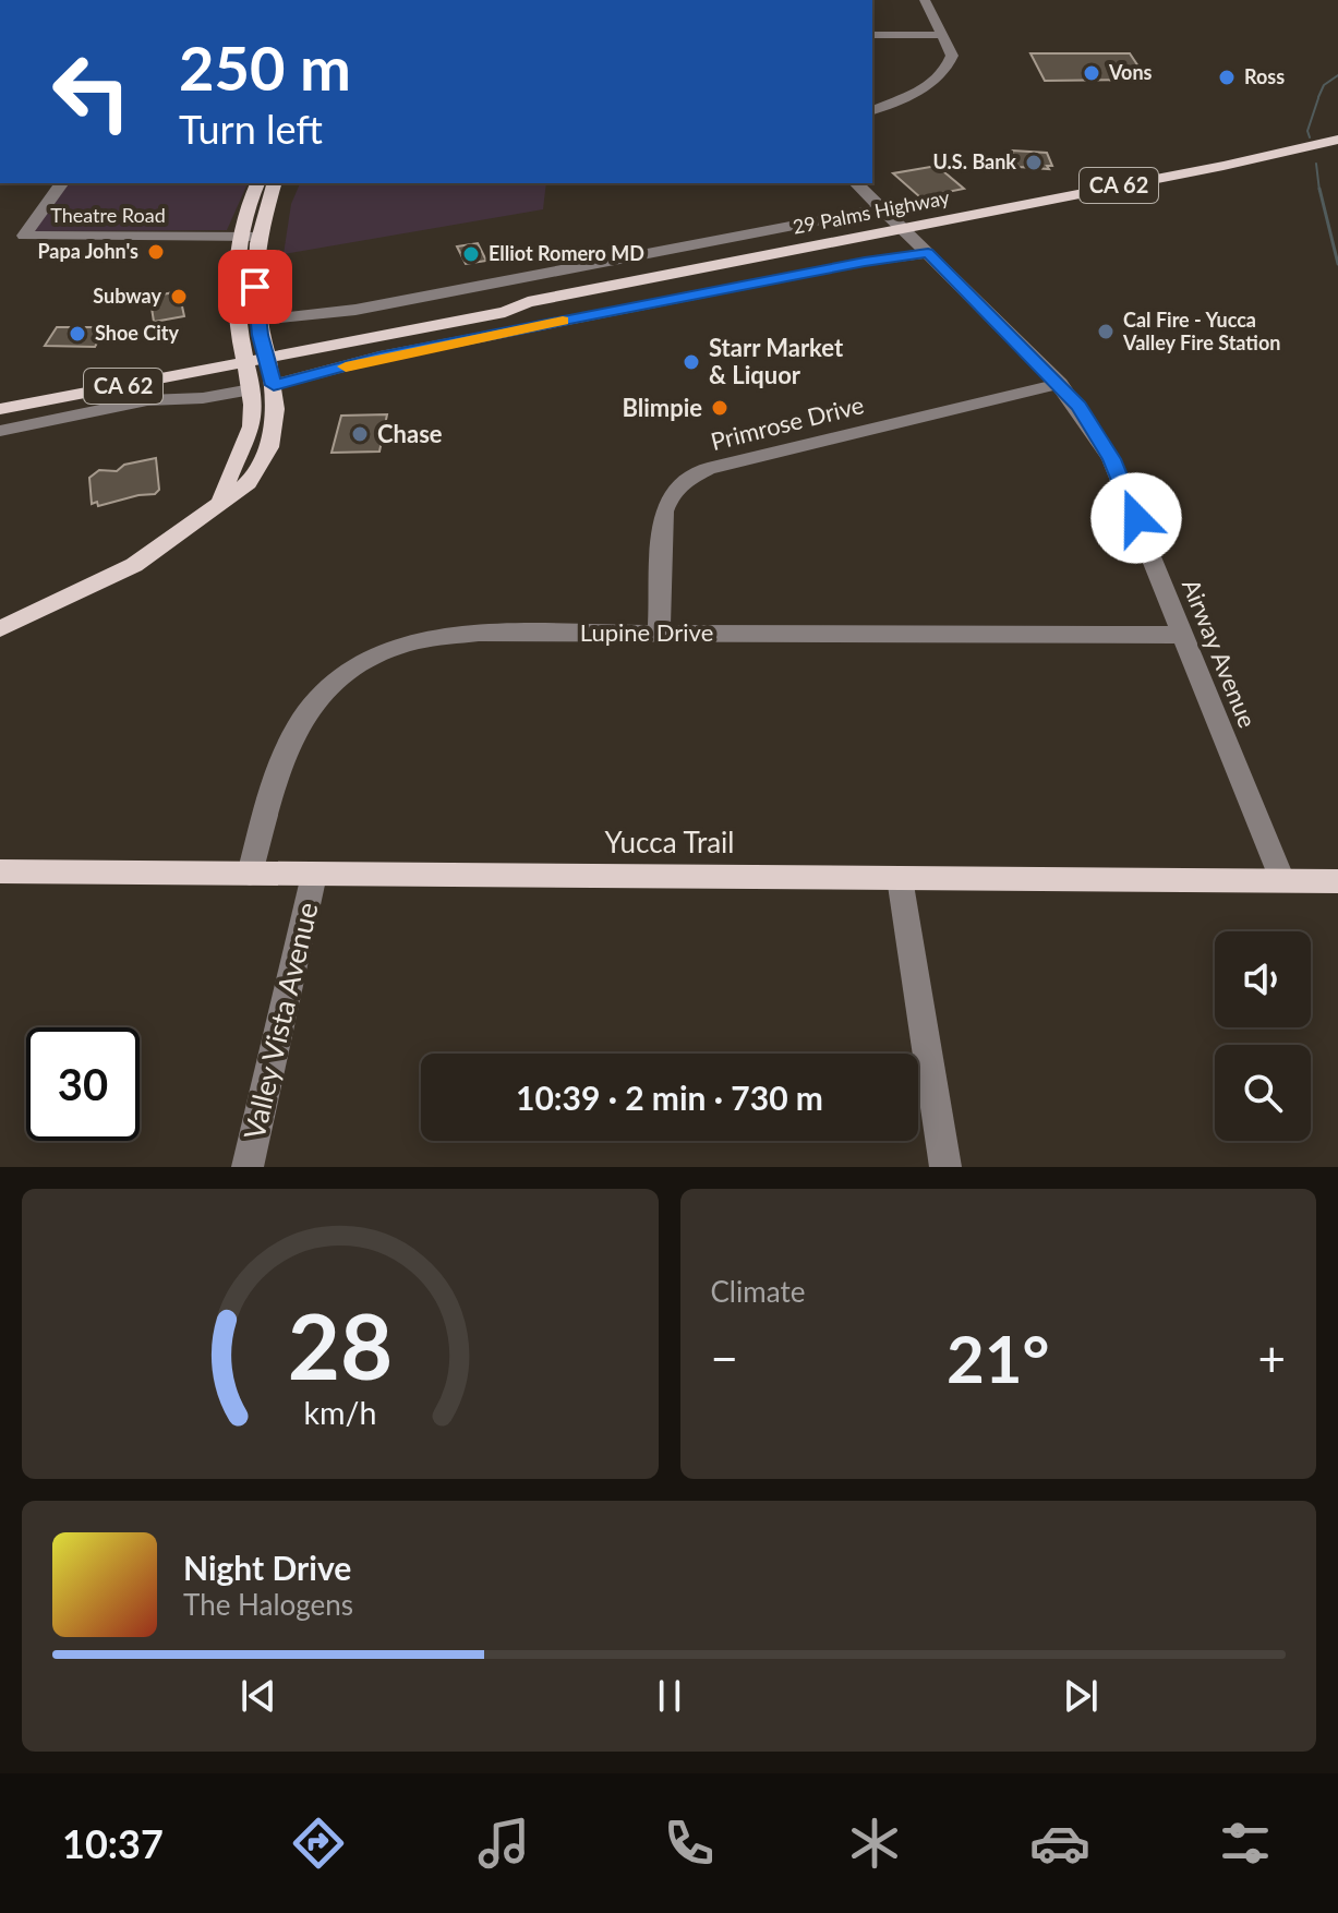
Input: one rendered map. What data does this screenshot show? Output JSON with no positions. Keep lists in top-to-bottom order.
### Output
{
  "streets": {
    "main road": ["CA 62", "29 Palms Highway", "Yucca Trail"],
    "street": [
      "Theatre Road",
      "Primrose Drive",
      "Lupine Drive",
      "Airway Avenue",
      "Valley Vista Avenue"
    ]
  },
  "crossings": [
    ["29 Palms Highway", "Airway Avenue"],
    ["Primrose Drive", "Lupine Drive"],
    ["Primrose Drive", "Airway Avenue"],
    ["Lupine Drive", "Airway Avenue"],
    ["Lupine Drive", "Yucca Trail"],
    ["Airway Avenue", "Yucca Trail"],
    ["Yucca Trail", "Valley Vista Avenue"]
  ],
  "places": [
    "Vons",
    "Ross",
    "U.S. Bank",
    "Papa John's",
    "Elliot Romero MD",
    "Subway",
    "Cal Fire - Yucca Valley Fire Station",
    "Shoe City",
    "Starr Market & Liquor",
    "Blimpie",
    "Chase"
  ],
  "page": {
    "turn": ["250 m", "Turn left"],
    "limit": "30",
    "trip": "10:39 · 2 min · 730 m",
    "tile": "Climate",
    "heat": ["−", "21°", "+"],
    "song": ["Night Drive", "The Halogens"],
    "tabs": "10:37",
    "gauge": ["28", "km/h"]
  }
}
